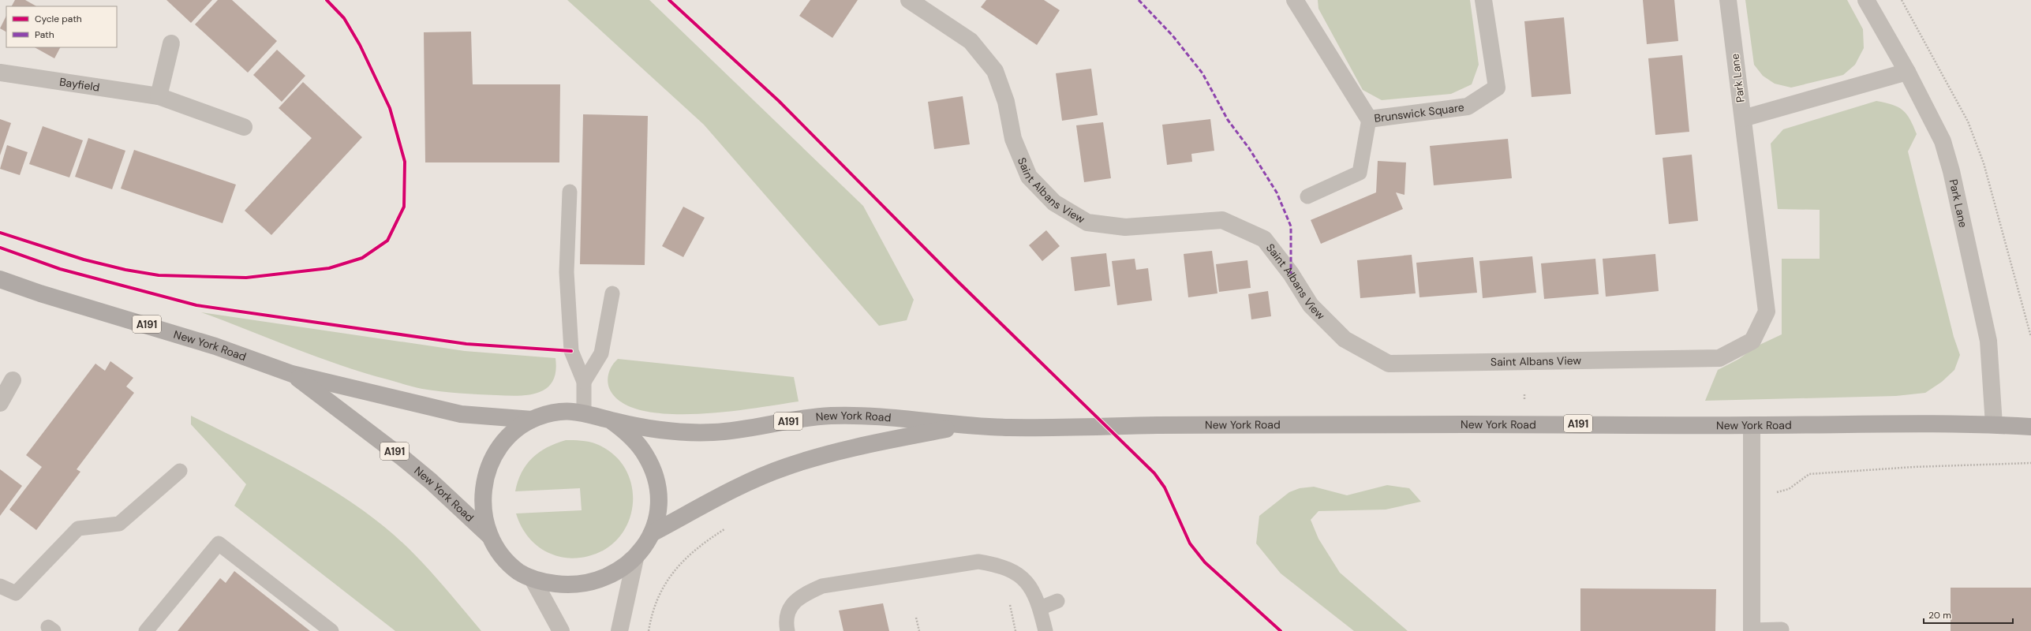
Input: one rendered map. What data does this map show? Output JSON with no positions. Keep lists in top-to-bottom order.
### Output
{
  "streets": {
    "main road": ["A191", "New York Road"],
    "street": [
      "Park Lane",
      "Bayfield",
      "Brunswick Square",
      "Saint Albans View"
    ]
  },
  "crossings": [
    ["Park Lane", "Saint Albans View"],
    ["Park Lane", "New York Road"]
  ],
  "legend": ["Cycle path", "Path"],
  "scale_bar": "20 m"
}
